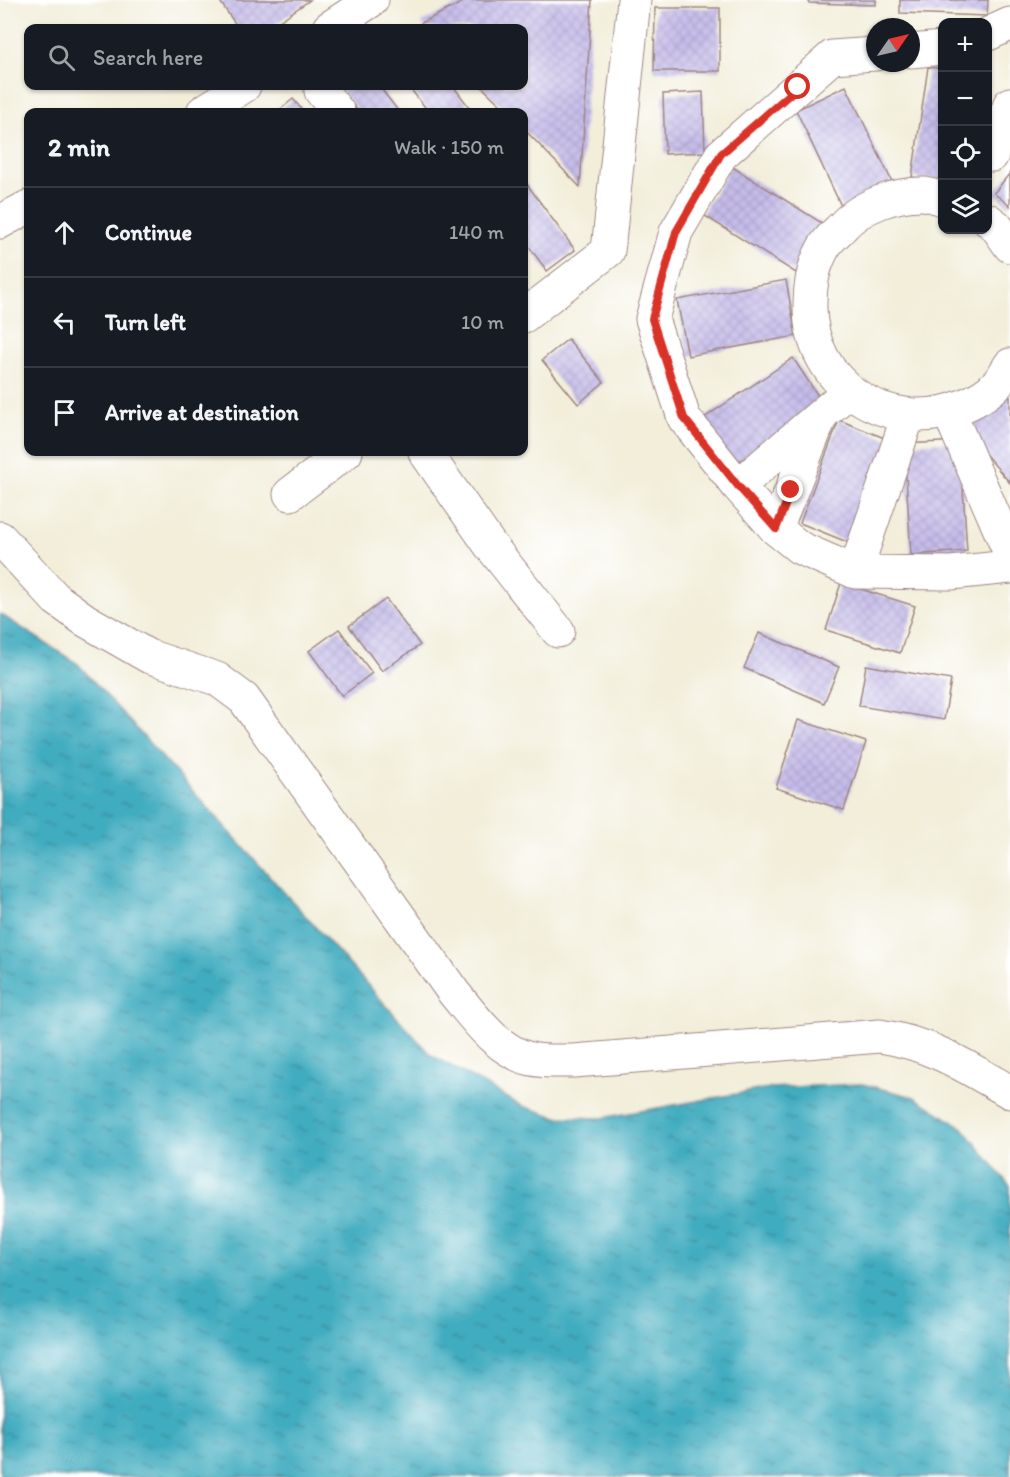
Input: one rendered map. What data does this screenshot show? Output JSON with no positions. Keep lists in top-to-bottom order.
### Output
{
  "north": "top right",
  "page": {
    "map_buttons": ["+", "−"],
    "search": "Search here",
    "heading": ["2 min", "Walk · 150 m"],
    "list": [
      ["Continue", "140 m"],
      ["Turn left", "10 m"],
      "Arrive at destination"
    ]
  }
}
